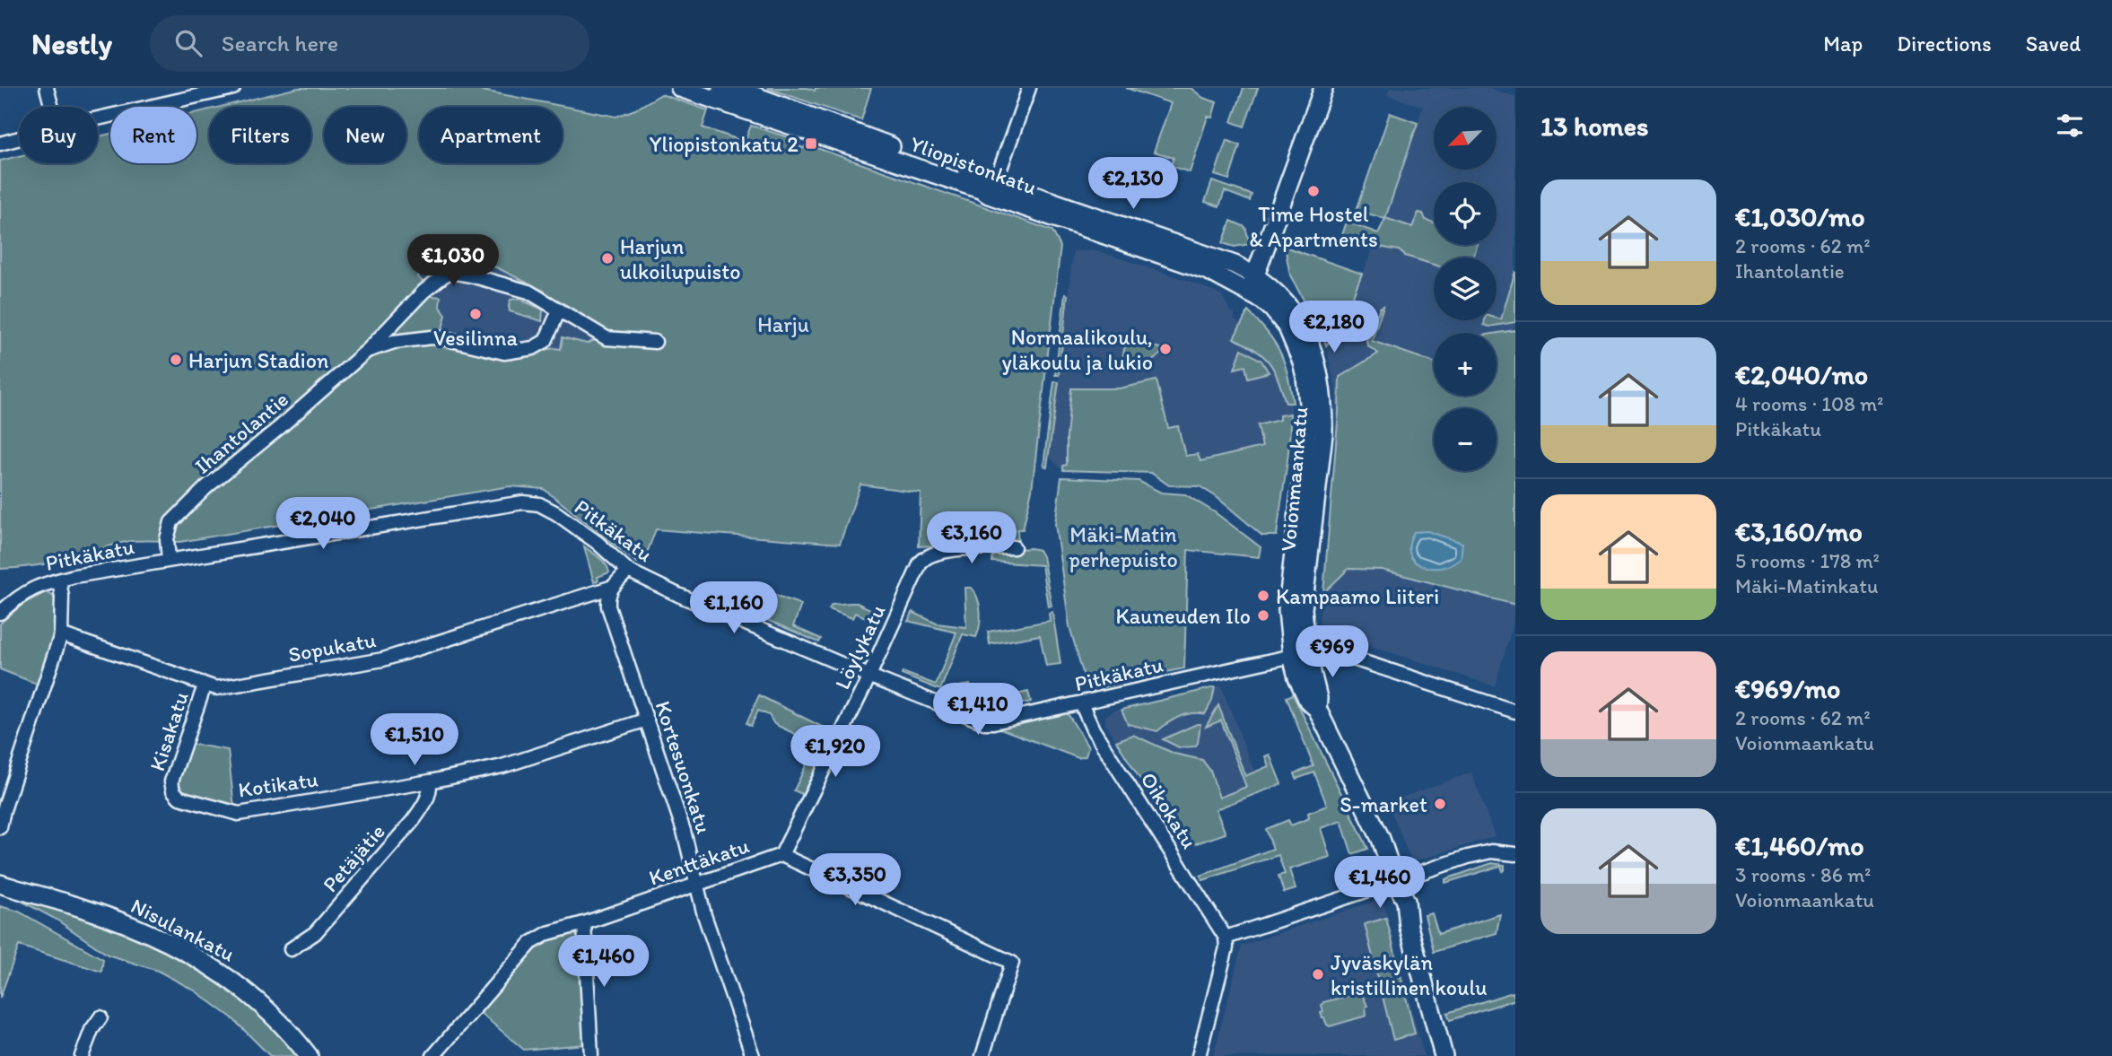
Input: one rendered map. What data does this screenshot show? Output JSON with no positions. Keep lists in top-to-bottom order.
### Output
{
  "streets": {
    "main road": ["Yliopistonkatu", "Voionmaankatu", "Nisulankatu"],
    "street": [
      "Ihantolantie",
      "Pitkäkatu",
      "Sopukatu",
      "Löylykatu",
      "Kisakatu",
      "Kortesuonkatu",
      "Kotikatu",
      "Oikokatu",
      "Petäjätie",
      "Kenttäkatu"
    ]
  },
  "crossings": [
    ["Yliopistonkatu", "Voionmaankatu"],
    ["Ihantolantie", "Pitkäkatu"],
    ["Voionmaankatu", "Pitkäkatu"],
    ["Pitkäkatu", "Löylykatu"],
    ["Pitkäkatu", "Oikokatu"],
    ["Sopukatu", "Kisakatu"],
    ["Sopukatu", "Kortesuonkatu"],
    ["Löylykatu", "Kenttäkatu"],
    ["Kisakatu", "Kotikatu"],
    ["Kortesuonkatu", "Kotikatu"],
    ["Kortesuonkatu", "Kenttäkatu"],
    ["Kotikatu", "Petäjätie"]
  ],
  "parks": ["Harju", "Mäki-Matin perhepuisto"],
  "places": {
    "transit": ["Yliopistonkatu 2"],
    "other": [
      "Time Hostel & Apartments",
      "Harjun ulkoilupuisto",
      "Vesilinna",
      "Normaalikoulu, yläkoulu ja lukio",
      "Harjun Stadion",
      "Kampaamo Liiteri",
      "Kauneuden Ilo",
      "S-market",
      "Jyväskylän kristillinen koulu"
    ]
  },
  "north": "bottom left",
  "page": {
    "header": "Nestly",
    "search": "Search here",
    "nav": ["Map", "Directions", "Saved"],
    "heading": "13 homes",
    "map_buttons": ["+", "−"],
    "chip": [
      "Buy",
      "Rent",
      "Filters",
      "New",
      "Apartment"
    ],
    "price": [
      "€2,130",
      "€1,030",
      "€2,180",
      "€2,040",
      "€3,160",
      "€1,160",
      "€969",
      "€1,410",
      "€1,510",
      "€1,920",
      "€3,350",
      "€1,460",
      "€1,460"
    ],
    "list": [
      {
        "name": "€1,030/mo",
        "note": "2 rooms · 62 m² · Ihantolantie"
      },
      {
        "name": "€2,040/mo",
        "note": "4 rooms · 108 m² · Pitkäkatu"
      },
      {
        "name": "€3,160/mo",
        "note": "5 rooms · 178 m² · Mäki-Matinkatu"
      },
      {
        "name": "€969/mo",
        "note": "2 rooms · 62 m² · Voionmaankatu"
      },
      {
        "name": "€1,460/mo",
        "note": "3 rooms · 86 m² · Voionmaankatu"
      }
    ]
  }
}
